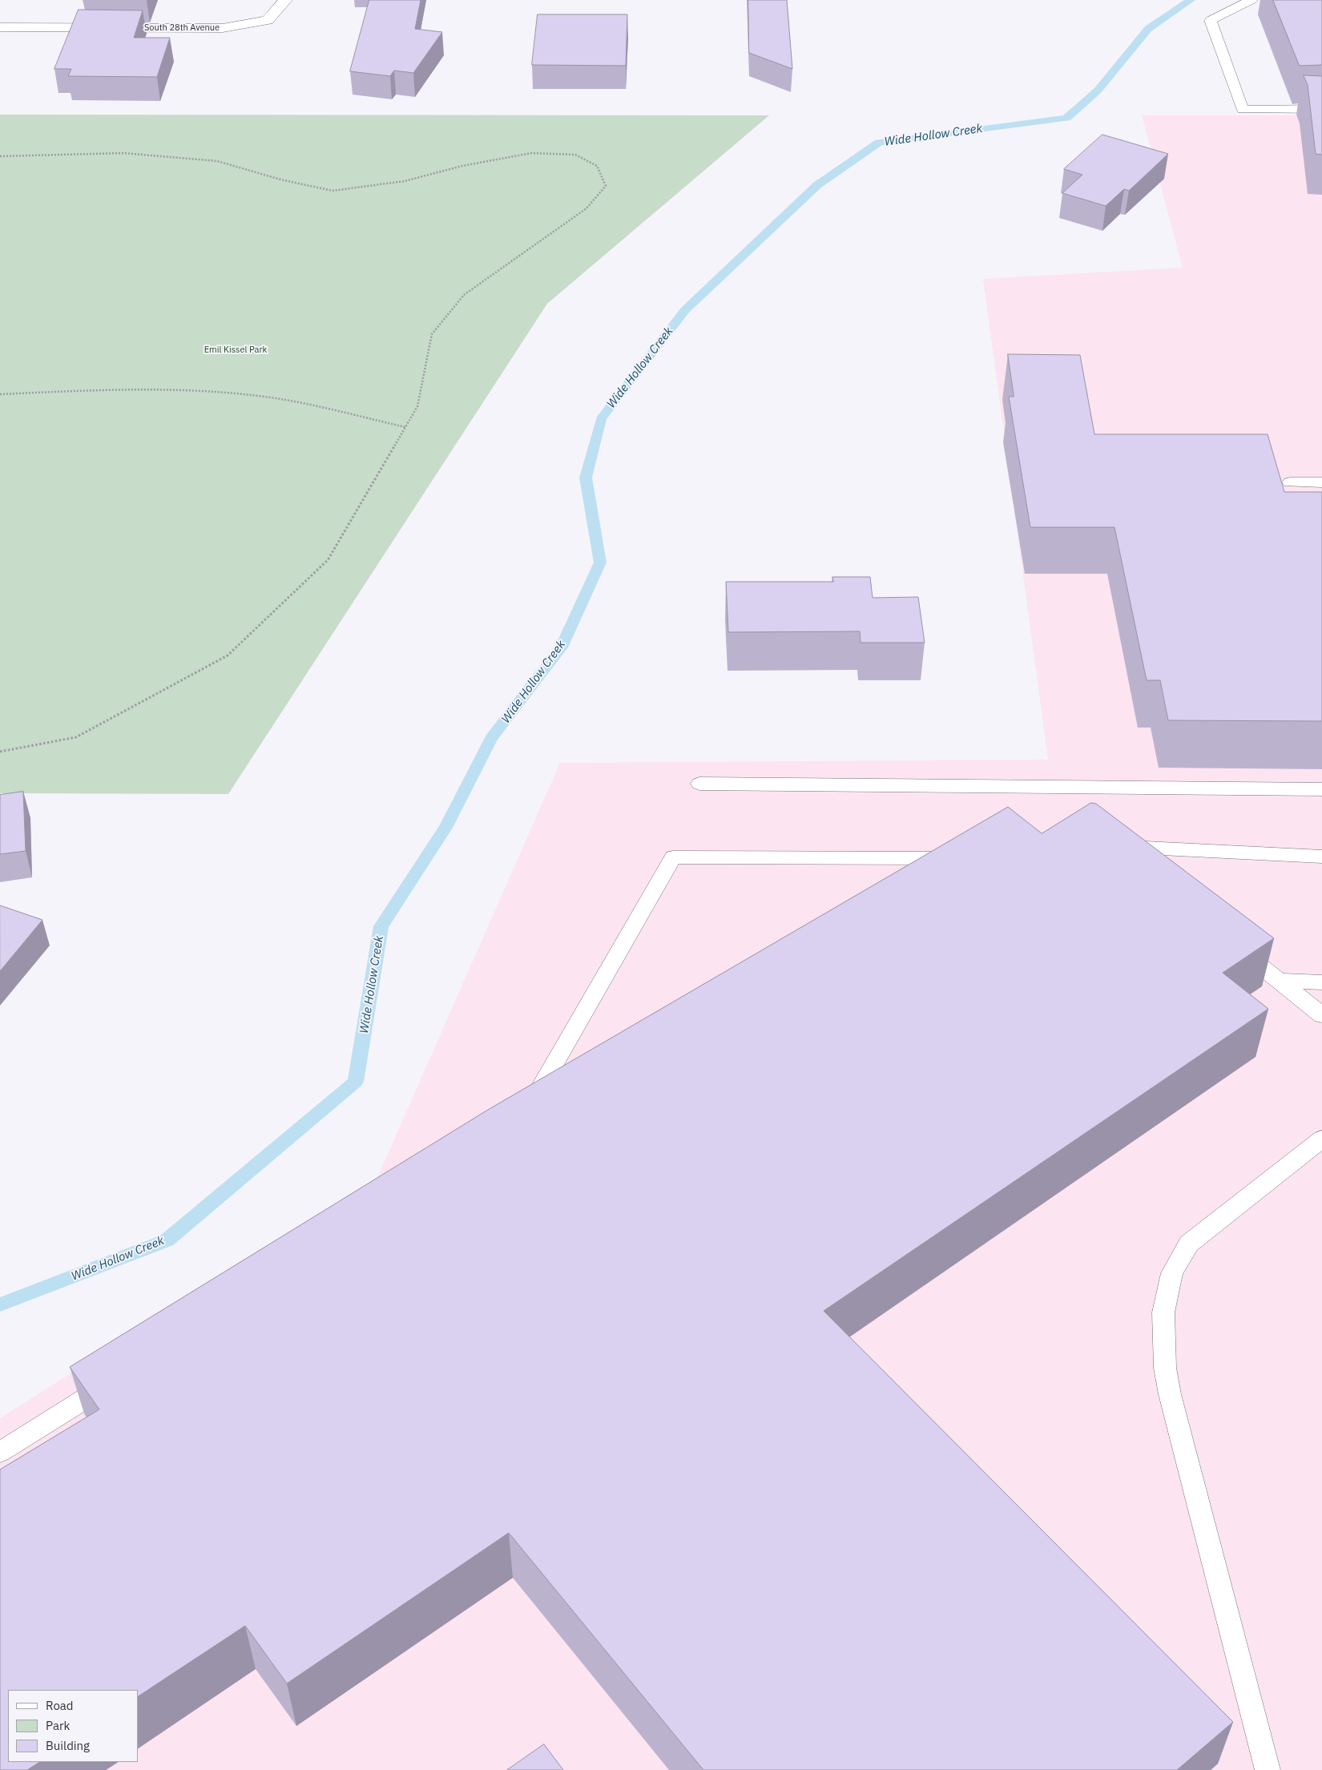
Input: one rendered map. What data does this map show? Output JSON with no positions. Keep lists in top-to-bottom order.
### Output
{
  "streets": {
    "street": ["South 28th Avenue"]
  },
  "water": ["Wide Hollow Creek"],
  "parks": ["Emil Kissel Park"],
  "legend": ["Road", "Park", "Building"]
}
